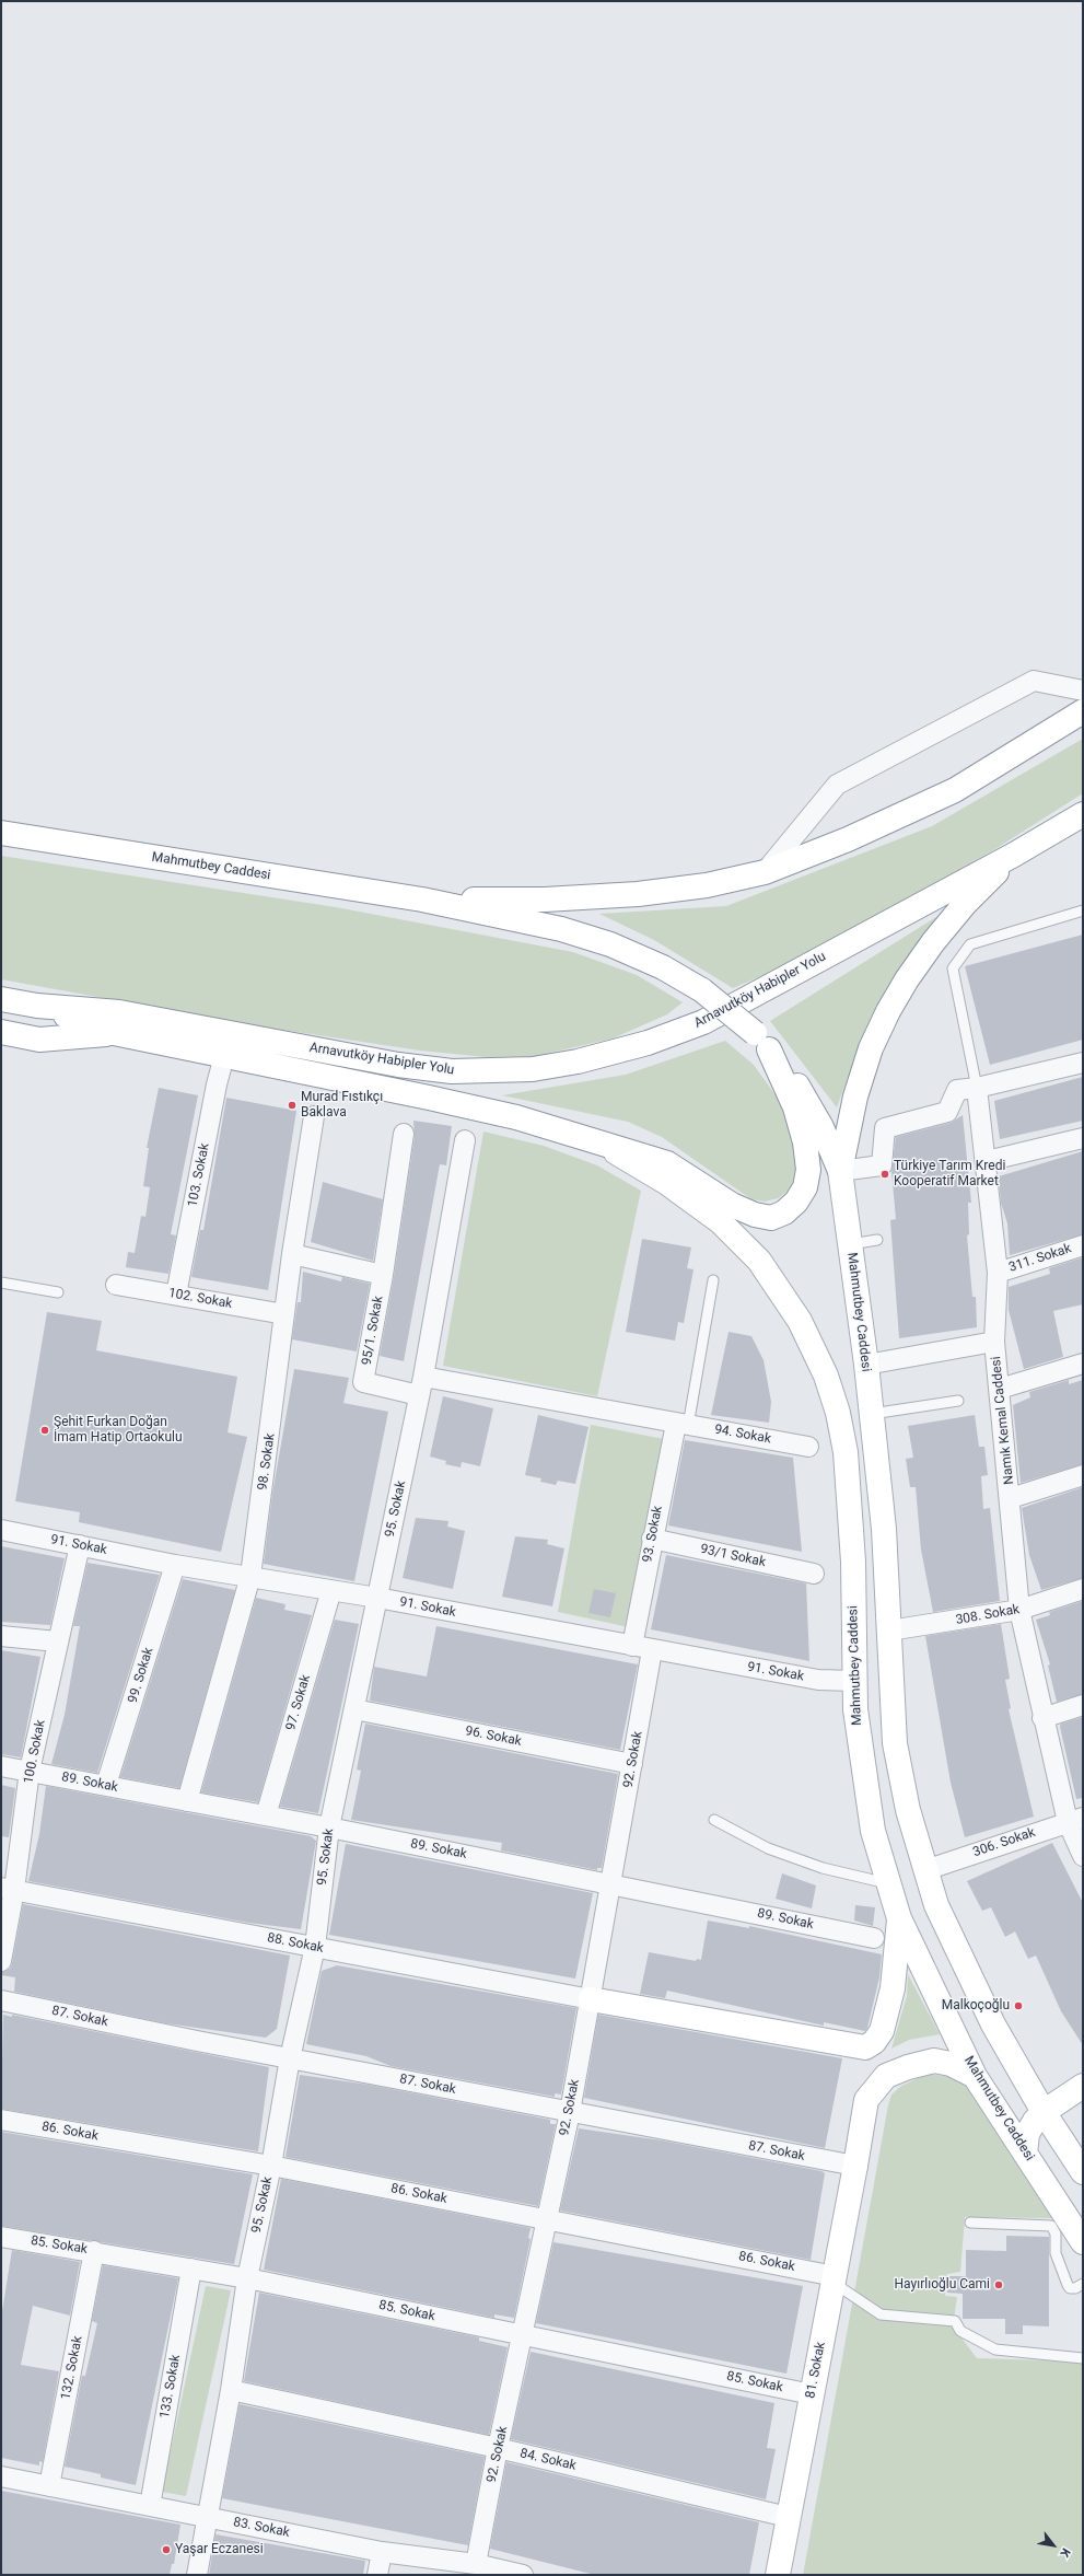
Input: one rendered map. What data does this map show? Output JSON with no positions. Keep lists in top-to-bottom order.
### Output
{
  "streets": {
    "main road": ["Mahmutbey Caddesi", "Arnavutköy Habipler Yolu", "81. Sokak"],
    "street": [
      "103. Sokak",
      "311. Sokak",
      "102. Sokak",
      "95/1. Sokak",
      "Namık Kemal Caddesi",
      "94. Sokak",
      "98. Sokak",
      "95. Sokak",
      "93. Sokak",
      "91. Sokak",
      "93/1 Sokak",
      "308. Sokak",
      "99. Sokak",
      "97. Sokak",
      "96. Sokak",
      "100. Sokak",
      "92. Sokak",
      "89. Sokak",
      "306. Sokak",
      "88. Sokak",
      "87. Sokak",
      "86. Sokak",
      "85. Sokak",
      "132. Sokak",
      "133. Sokak",
      "84. Sokak",
      "83. Sokak"
    ]
  },
  "crossings": [
    ["Mahmutbey Caddesi", "91. Sokak"],
    ["Mahmutbey Caddesi", "308. Sokak"],
    ["Mahmutbey Caddesi", "306. Sokak"],
    ["Mahmutbey Caddesi", "81. Sokak"],
    ["103. Sokak", "102. Sokak"],
    ["311. Sokak", "Namık Kemal Caddesi"],
    ["102. Sokak", "98. Sokak"],
    ["95/1. Sokak", "95. Sokak"],
    ["Namık Kemal Caddesi", "308. Sokak"],
    ["Namık Kemal Caddesi", "306. Sokak"],
    ["94. Sokak", "95. Sokak"],
    ["94. Sokak", "93. Sokak"],
    ["98. Sokak", "91. Sokak"],
    ["98. Sokak", "89. Sokak"],
    ["95. Sokak", "91. Sokak"],
    ["95. Sokak", "96. Sokak"],
    ["95. Sokak", "89. Sokak"],
    ["95. Sokak", "88. Sokak"],
    ["95. Sokak", "87. Sokak"],
    ["95. Sokak", "86. Sokak"],
    ["95. Sokak", "85. Sokak"],
    ["95. Sokak", "84. Sokak"],
    ["95. Sokak", "83. Sokak"],
    ["93. Sokak", "91. Sokak"],
    ["93. Sokak", "93/1 Sokak"],
    ["91. Sokak", "99. Sokak"],
    ["91. Sokak", "97. Sokak"],
    ["91. Sokak", "100. Sokak"],
    ["91. Sokak", "92. Sokak"],
    ["99. Sokak", "89. Sokak"],
    ["97. Sokak", "89. Sokak"],
    ["96. Sokak", "92. Sokak"],
    ["100. Sokak", "89. Sokak"],
    ["100. Sokak", "88. Sokak"],
    ["92. Sokak", "89. Sokak"],
    ["92. Sokak", "88. Sokak"],
    ["92. Sokak", "87. Sokak"],
    ["92. Sokak", "86. Sokak"],
    ["92. Sokak", "85. Sokak"],
    ["92. Sokak", "84. Sokak"],
    ["92. Sokak", "83. Sokak"],
    ["87. Sokak", "81. Sokak"],
    ["86. Sokak", "81. Sokak"],
    ["85. Sokak", "132. Sokak"],
    ["85. Sokak", "81. Sokak"],
    ["85. Sokak", "133. Sokak"],
    ["132. Sokak", "83. Sokak"],
    ["81. Sokak", "84. Sokak"],
    ["133. Sokak", "83. Sokak"]
  ],
  "places": [
    "Murad Fıstıkçı Baklava",
    "Türkiye Tarım Kredi Kooperatif Market",
    "Şehit Furkan Doğan İmam Hatip Ortaokulu",
    "Malkoçoğlu",
    "Hayırlıoğlu Cami",
    "Yaşar Eczanesi"
  ],
  "north": "bottom right"
}
